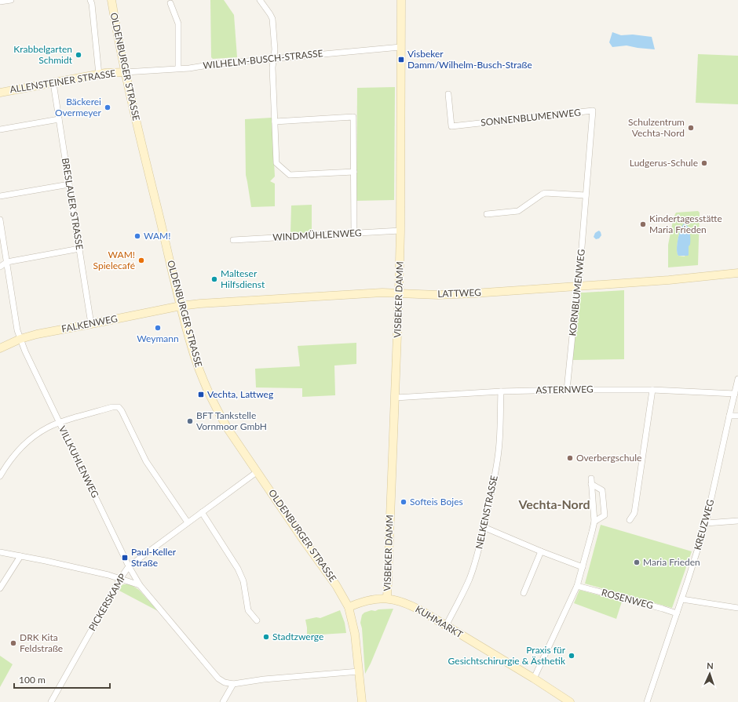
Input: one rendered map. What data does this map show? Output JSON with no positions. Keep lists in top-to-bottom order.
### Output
{
  "streets": {
    "street": [
      "WILHELM-BUSCH-STRASSE",
      "OLDENBURGER STRASSE",
      "ALLENSTEINER STRASSE",
      "SONNENBLUMENWEG",
      "BRESLAUER STRASSE",
      "WINDMÜHLENWEG",
      "KORNBLUMENWEG",
      "LATTWEG",
      "VISBEKER DAMM",
      "FALKENWEG",
      "ASTERNWEG",
      "VILLKUHLENWEG",
      "NELKENSTRASSE",
      "KREUZWEG",
      "ROSENWEG",
      "PICKERSKAMP",
      "KUHMARKT"
    ]
  },
  "crossings": [
    ["WILHELM-BUSCH-STRASSE", "OLDENBURGER STRASSE"],
    ["WILHELM-BUSCH-STRASSE", "ALLENSTEINER STRASSE"],
    ["WILHELM-BUSCH-STRASSE", "VISBEKER DAMM"],
    ["OLDENBURGER STRASSE", "ALLENSTEINER STRASSE"],
    ["OLDENBURGER STRASSE", "LATTWEG"],
    ["OLDENBURGER STRASSE", "FALKENWEG"],
    ["OLDENBURGER STRASSE", "PICKERSKAMP"],
    ["OLDENBURGER STRASSE", "KUHMARKT"],
    ["ALLENSTEINER STRASSE", "BRESLAUER STRASSE"],
    ["SONNENBLUMENWEG", "KORNBLUMENWEG"],
    ["BRESLAUER STRASSE", "FALKENWEG"],
    ["WINDMÜHLENWEG", "VISBEKER DAMM"],
    ["KORNBLUMENWEG", "LATTWEG"],
    ["KORNBLUMENWEG", "ASTERNWEG"],
    ["LATTWEG", "VISBEKER DAMM"],
    ["LATTWEG", "FALKENWEG"],
    ["VISBEKER DAMM", "ASTERNWEG"],
    ["VISBEKER DAMM", "KUHMARKT"],
    ["FALKENWEG", "VILLKUHLENWEG"],
    ["ASTERNWEG", "NELKENSTRASSE"],
    ["ASTERNWEG", "KREUZWEG"],
    ["VILLKUHLENWEG", "PICKERSKAMP"],
    ["NELKENSTRASSE", "KUHMARKT"],
    ["KREUZWEG", "ROSENWEG"]
  ],
  "districts": ["Vechta-Nord"],
  "places": {
    "other": [
      "Krabbelgarten Schmidt",
      "Bäckerei Overmeyer",
      "Schulzentrum Vechta-Nord",
      "Ludgerus-Schule",
      "Kindertagesstätte Maria Frieden",
      "WAM!",
      "WAM! Spielecafé",
      "Malteser Hilfsdienst",
      "Weymann",
      "BFT Tankstelle Vornmoor GmbH",
      "Overbergschule",
      "Softeis Bojes",
      "Maria Frieden",
      "Stadtzwerge",
      "DRK Kita Feldstraße",
      "Praxis für Gesichtschirurgie & Ästhetik"
    ],
    "transit": ["Visbeker Damm/Wilhelm-Busch-Straße", "Vechta, Lattweg", "Paul-Keller Straße"]
  },
  "scale_bar": "100 m",
  "north": "top"
}
